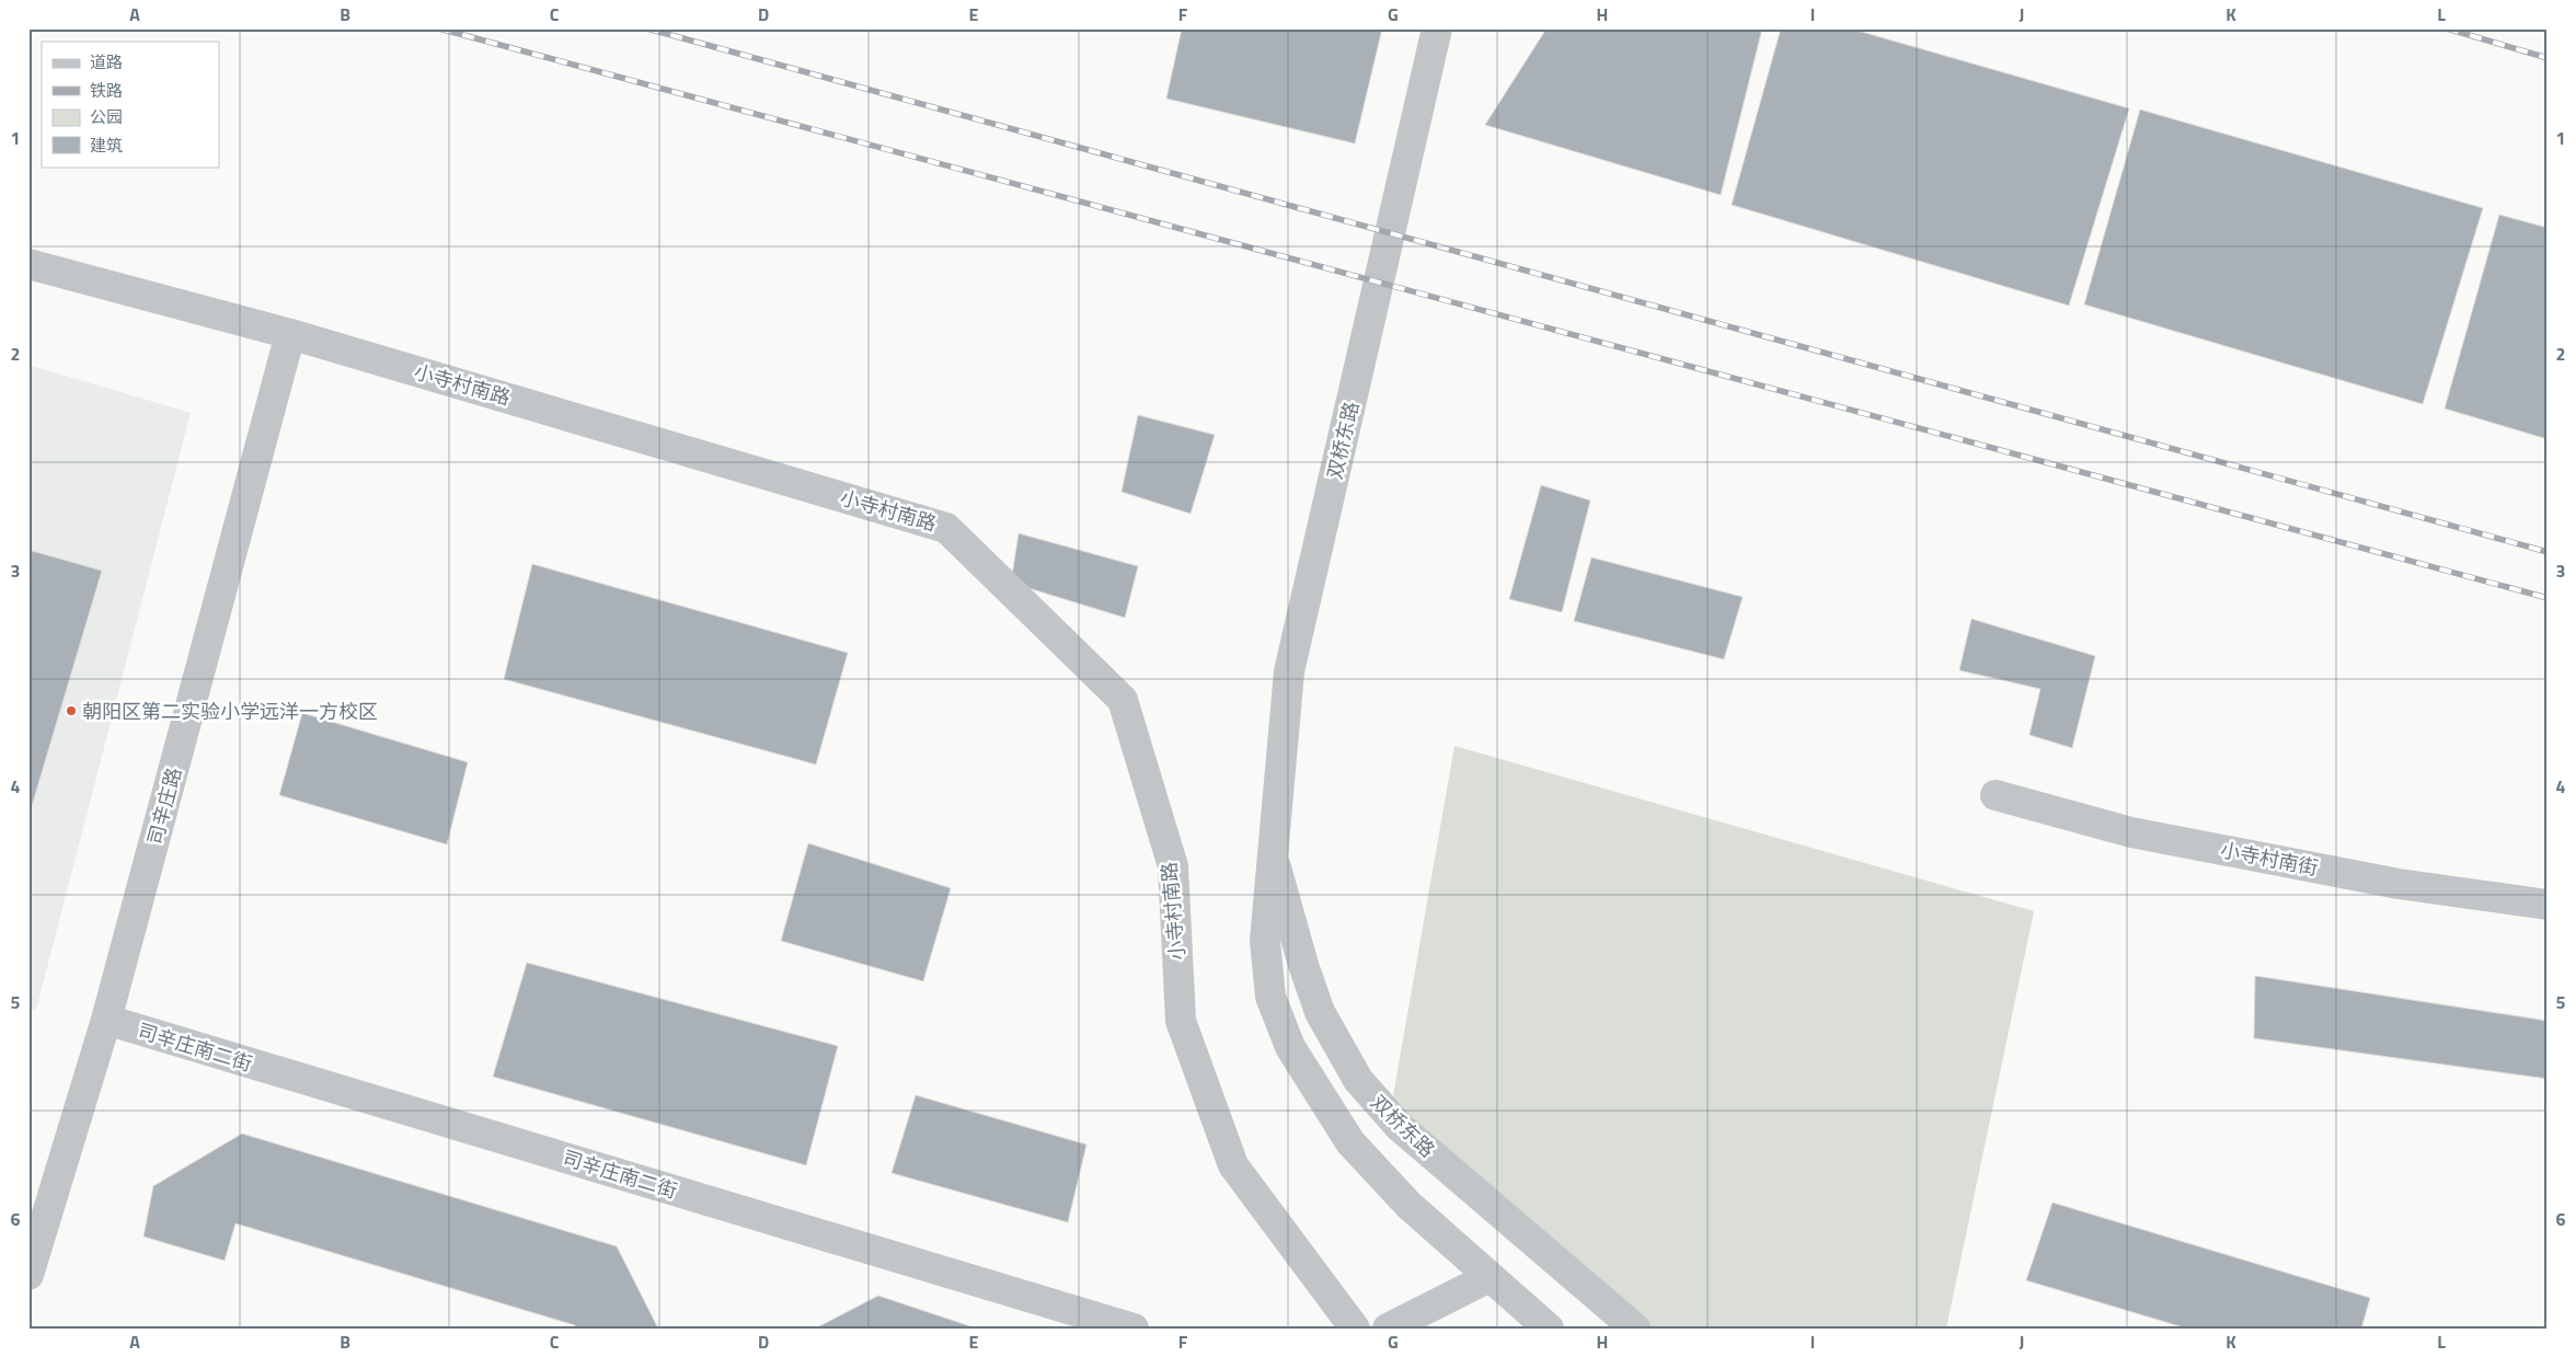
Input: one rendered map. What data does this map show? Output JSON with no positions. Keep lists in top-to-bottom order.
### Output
{
  "streets": {
    "street": [
      "小寺村南路",
      "双桥东路",
      "司辛庄路",
      "小寺村南街",
      "司辛庄南二街"
    ]
  },
  "crossings": [
    ["小寺村南路", "司辛庄路"],
    ["司辛庄路", "司辛庄南二街"]
  ],
  "places": ["朝阳区第二实验小学远洋一方校区"],
  "legend": [
    "道路",
    "铁路",
    "公园",
    "建筑"
  ],
  "grid": {
    "columns": [
      "A",
      "B",
      "C",
      "D",
      "E",
      "F",
      "G",
      "H",
      "I",
      "J",
      "K",
      "L"
    ],
    "rows": [
      "1",
      "2",
      "3",
      "4",
      "5",
      "6"
    ]
  }
}
